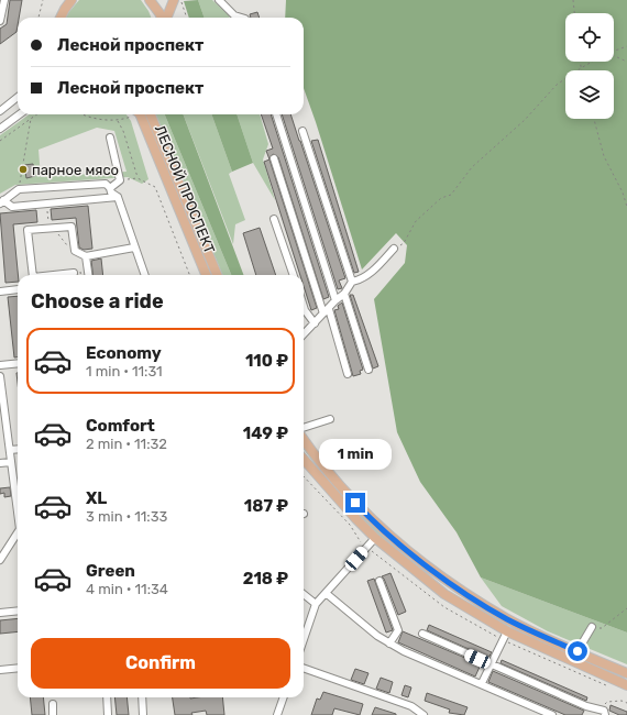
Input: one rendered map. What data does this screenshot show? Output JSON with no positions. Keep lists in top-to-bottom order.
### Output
{
  "streets": {
    "main road": ["ЛЕСНОЙ ПРОСПЕКТ"]
  },
  "places": ["парное мясо"],
  "page": {
    "banner": ["Лесной проспект", "Лесной проспект"],
    "heading": "Choose a ride",
    "list": [
      {
        "name": "Economy",
        "note": "1 min · 11:31",
        "value": "110 ₽"
      },
      {
        "name": "Comfort",
        "note": "2 min · 11:32",
        "value": "149 ₽"
      },
      {
        "name": "XL",
        "note": "3 min · 11:33",
        "value": "187 ₽"
      },
      {
        "name": "Green",
        "note": "4 min · 11:34",
        "value": "218 ₽"
      }
    ],
    "bubble": "1 min",
    "buttons": "Confirm"
  }
}
